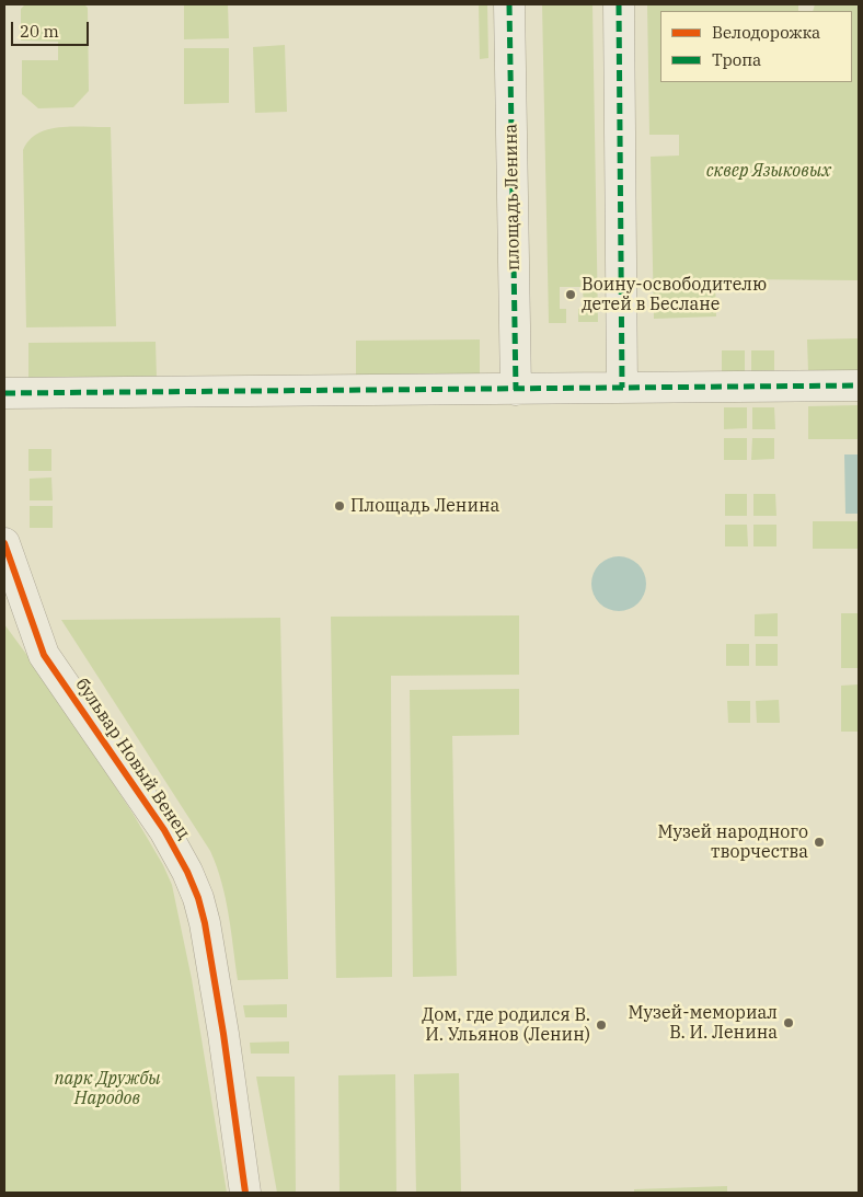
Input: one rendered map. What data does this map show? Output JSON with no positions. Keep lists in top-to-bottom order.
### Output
{
  "streets": {
    "street": ["площадь Ленина", "бульвар Новый Венец"]
  },
  "parks": ["сквер Языковых", "парк Дружбы Народов"],
  "places": [
    "Воину-освободителю детей в Беслане",
    "Площадь Ленина",
    "Музей народного творчества",
    "Музей-мемориал В. И. Ленина",
    "Дом, где родился В. И. Ульянов (Ленин)"
  ],
  "legend": ["Велодорожка", "Тропа"],
  "scale_bar": "20 m"
}
